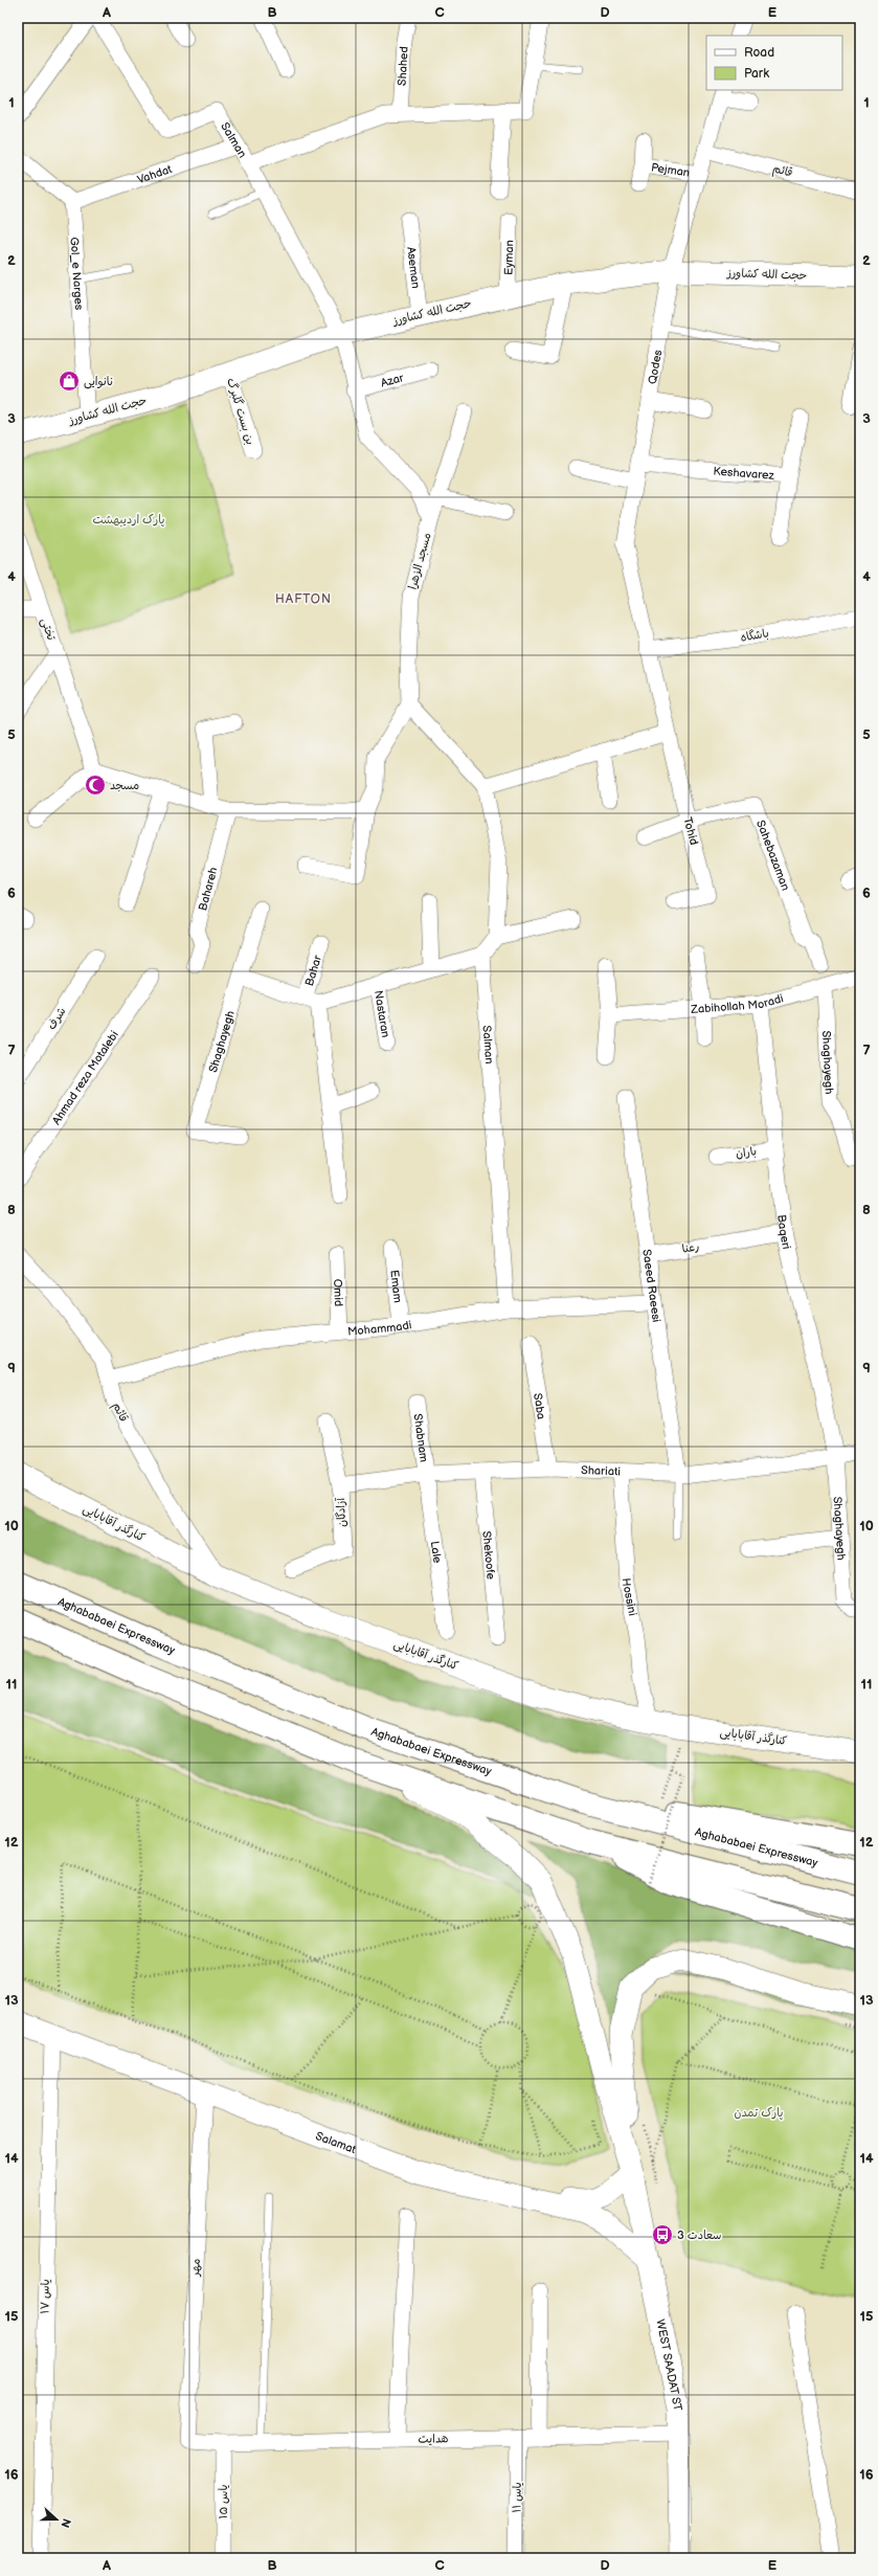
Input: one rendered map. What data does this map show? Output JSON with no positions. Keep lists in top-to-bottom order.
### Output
{
  "streets": {
    "highway": ["Aghababaei Expressway"],
    "street": [
      "Shahed",
      "Salman",
      "Pejman",
      "قائم",
      "Vahdat",
      "Eyman",
      "Aseman",
      "Gol_e Narges",
      "حجت الله کشاورز",
      "Qodes",
      "Azar",
      "بن بست گلبرگ",
      "Keshavarez",
      "مسجد الزهرا",
      "تختی",
      "باشگاه",
      "Tohid",
      "Sahebazaman",
      "Bahareh",
      "Bahar",
      "Zabihollah Moradi",
      "Nastaran",
      "شرف",
      "Shaghayegh",
      "Ahmad reza Motalebi",
      "باران",
      "Baqeri",
      "رعنا",
      "Saeed Raeesi",
      "Emam",
      "Omid",
      "Mohammadi",
      "Saba",
      "Shabnam",
      "Shariati",
      "آزادگان",
      "کنارگذر آقابابایی",
      "Lale",
      "Shekoofe",
      "Hossini",
      "Salamat",
      "مهر",
      "یاس ۱۷",
      "WEST SAADAT ST",
      "هدایت",
      "یاس ۱۱",
      "یاس ۱۵"
    ]
  },
  "crossings": [
    ["Salman", "Vahdat"],
    ["Salman", "حجت الله کشاورز"],
    ["Salman", "مسجد الزهرا"],
    ["Salman", "Mohammadi"],
    ["Pejman", "Qodes"],
    ["قائم", "Qodes"],
    ["قائم", "Mohammadi"],
    ["قائم", "کنارگذر آقابابایی"],
    ["Vahdat", "Gol_e Narges"],
    ["Eyman", "حجت الله کشاورز"],
    ["Aseman", "حجت الله کشاورز"],
    ["Gol_e Narges", "حجت الله کشاورز"],
    ["حجت الله کشاورز", "Qodes"],
    ["حجت الله کشاورز", "بن بست گلبرگ"],
    ["حجت الله کشاورز", "مسجد الزهرا"],
    ["Qodes", "Keshavarez"],
    ["Qodes", "باشگاه"],
    ["Qodes", "Tohid"],
    ["Azar", "مسجد الزهرا"],
    ["باشگاه", "Tohid"],
    ["Tohid", "Sahebazaman"],
    ["Zabihollah Moradi", "Shaghayegh"],
    ["Zabihollah Moradi", "Baqeri"],
    ["Shaghayegh", "Baqeri"],
    ["Shaghayegh", "Shariati"],
    ["باران", "Baqeri"],
    ["Baqeri", "رعنا"],
    ["Baqeri", "Shariati"],
    ["رعنا", "Saeed Raeesi"],
    ["Saeed Raeesi", "Mohammadi"],
    ["Saeed Raeesi", "Shariati"],
    ["Emam", "Mohammadi"],
    ["Omid", "Mohammadi"],
    ["Saba", "Shariati"],
    ["Shabnam", "Shariati"],
    ["Shabnam", "Lale"],
    ["Shariati", "آزادگان"],
    ["Shariati", "Lale"],
    ["Shariati", "Shekoofe"],
    ["Shariati", "Hossini"],
    ["کنارگذر آقابابایی", "Hossini"],
    ["Salamat", "مهر"],
    ["Salamat", "یاس ۱۷"],
    ["Salamat", "WEST SAADAT ST"],
    ["مهر", "هدایت"],
    ["WEST SAADAT ST", "هدایت"],
    ["هدایت", "یاس ۱۱"],
    ["هدایت", "یاس ۱۵"]
  ],
  "districts": ["HAFTON"],
  "parks": ["پارک اردیبهشت", "پارک تمدن"],
  "places": {
    "shop": ["نانوایی"],
    "mosque": ["مسجد"],
    "bus stop": ["سعادت 3"]
  },
  "legend": ["Road", "Park"],
  "north": "right",
  "grid": {
    "columns": [
      "A",
      "B",
      "C",
      "D",
      "E"
    ],
    "rows": [
      "1",
      "2",
      "3",
      "4",
      "5",
      "6",
      "7",
      "8",
      "9",
      "10",
      "11",
      "12",
      "13",
      "14",
      "15",
      "16"
    ]
  }
}
